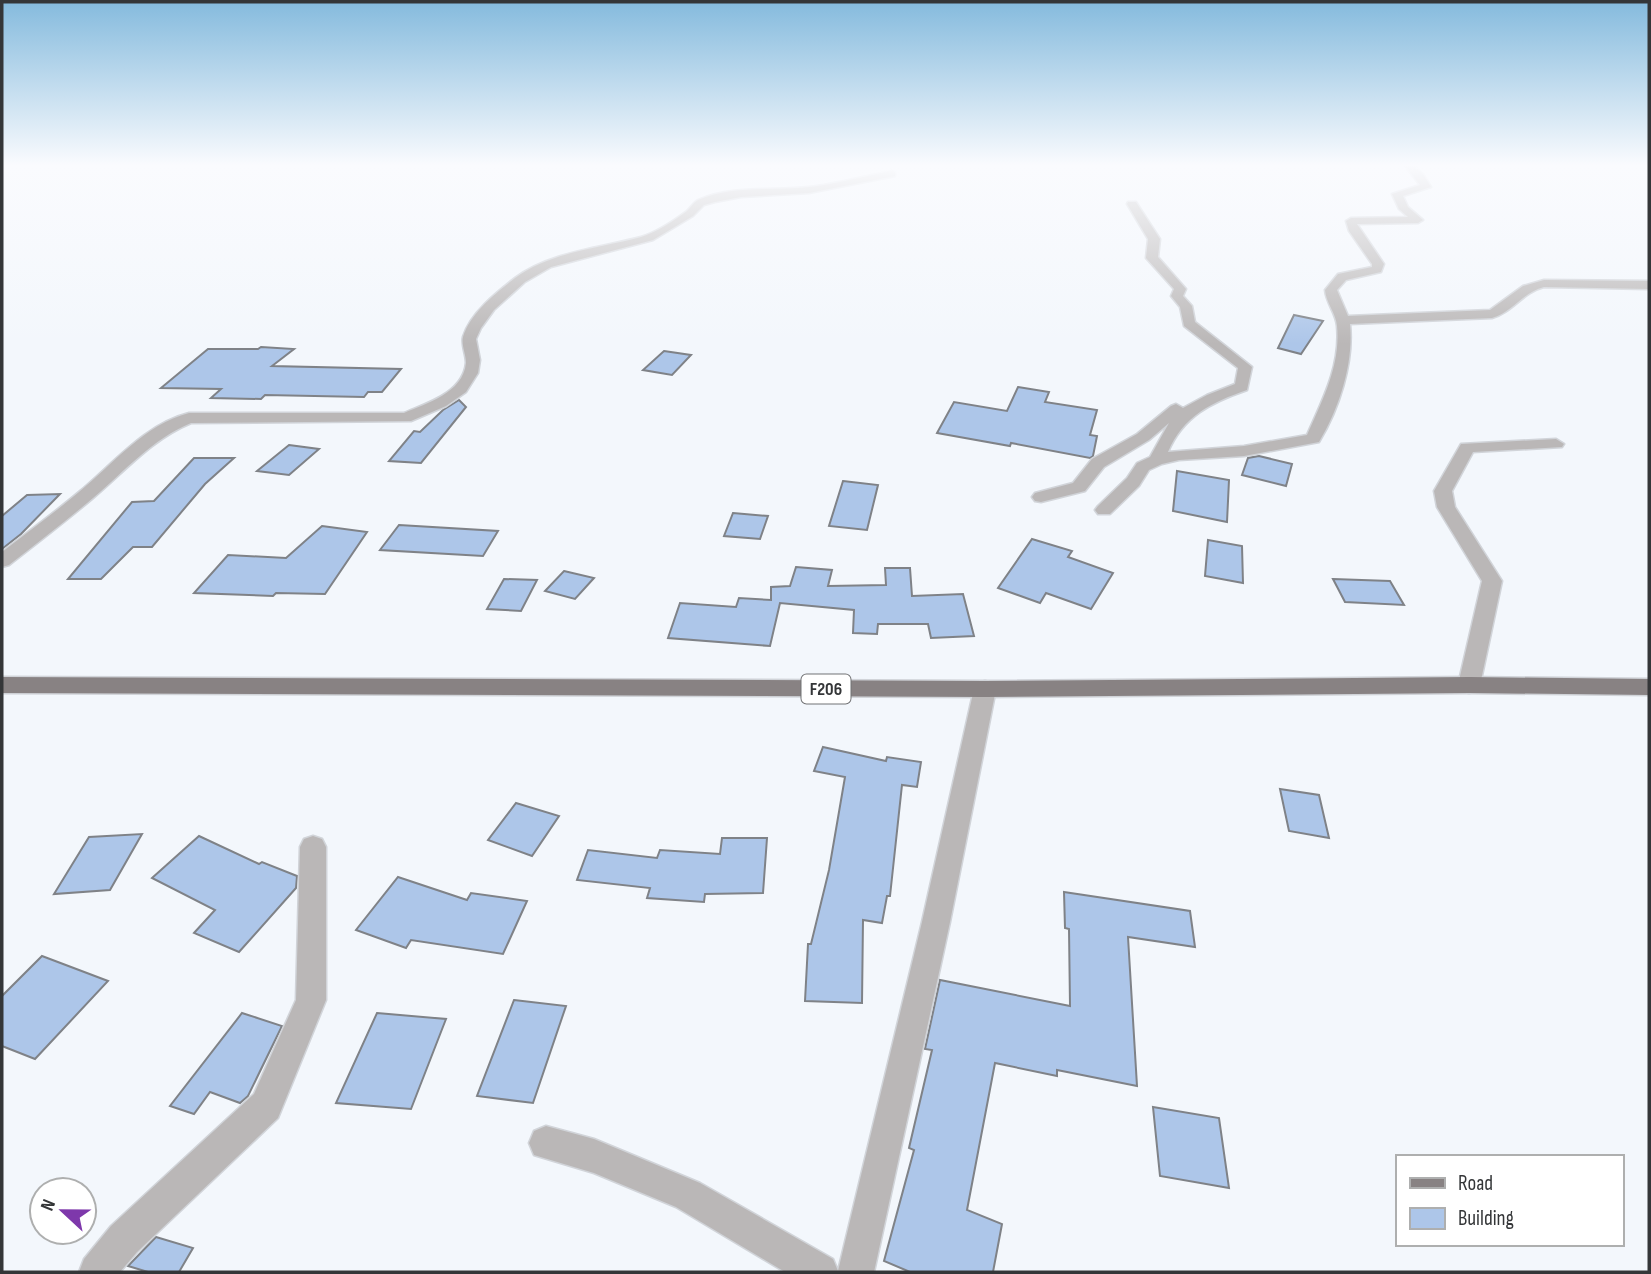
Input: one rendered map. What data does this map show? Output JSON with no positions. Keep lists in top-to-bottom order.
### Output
{
  "streets": {
    "main road": ["F206"]
  },
  "legend": ["Road", "Building"],
  "north": "left"
}
